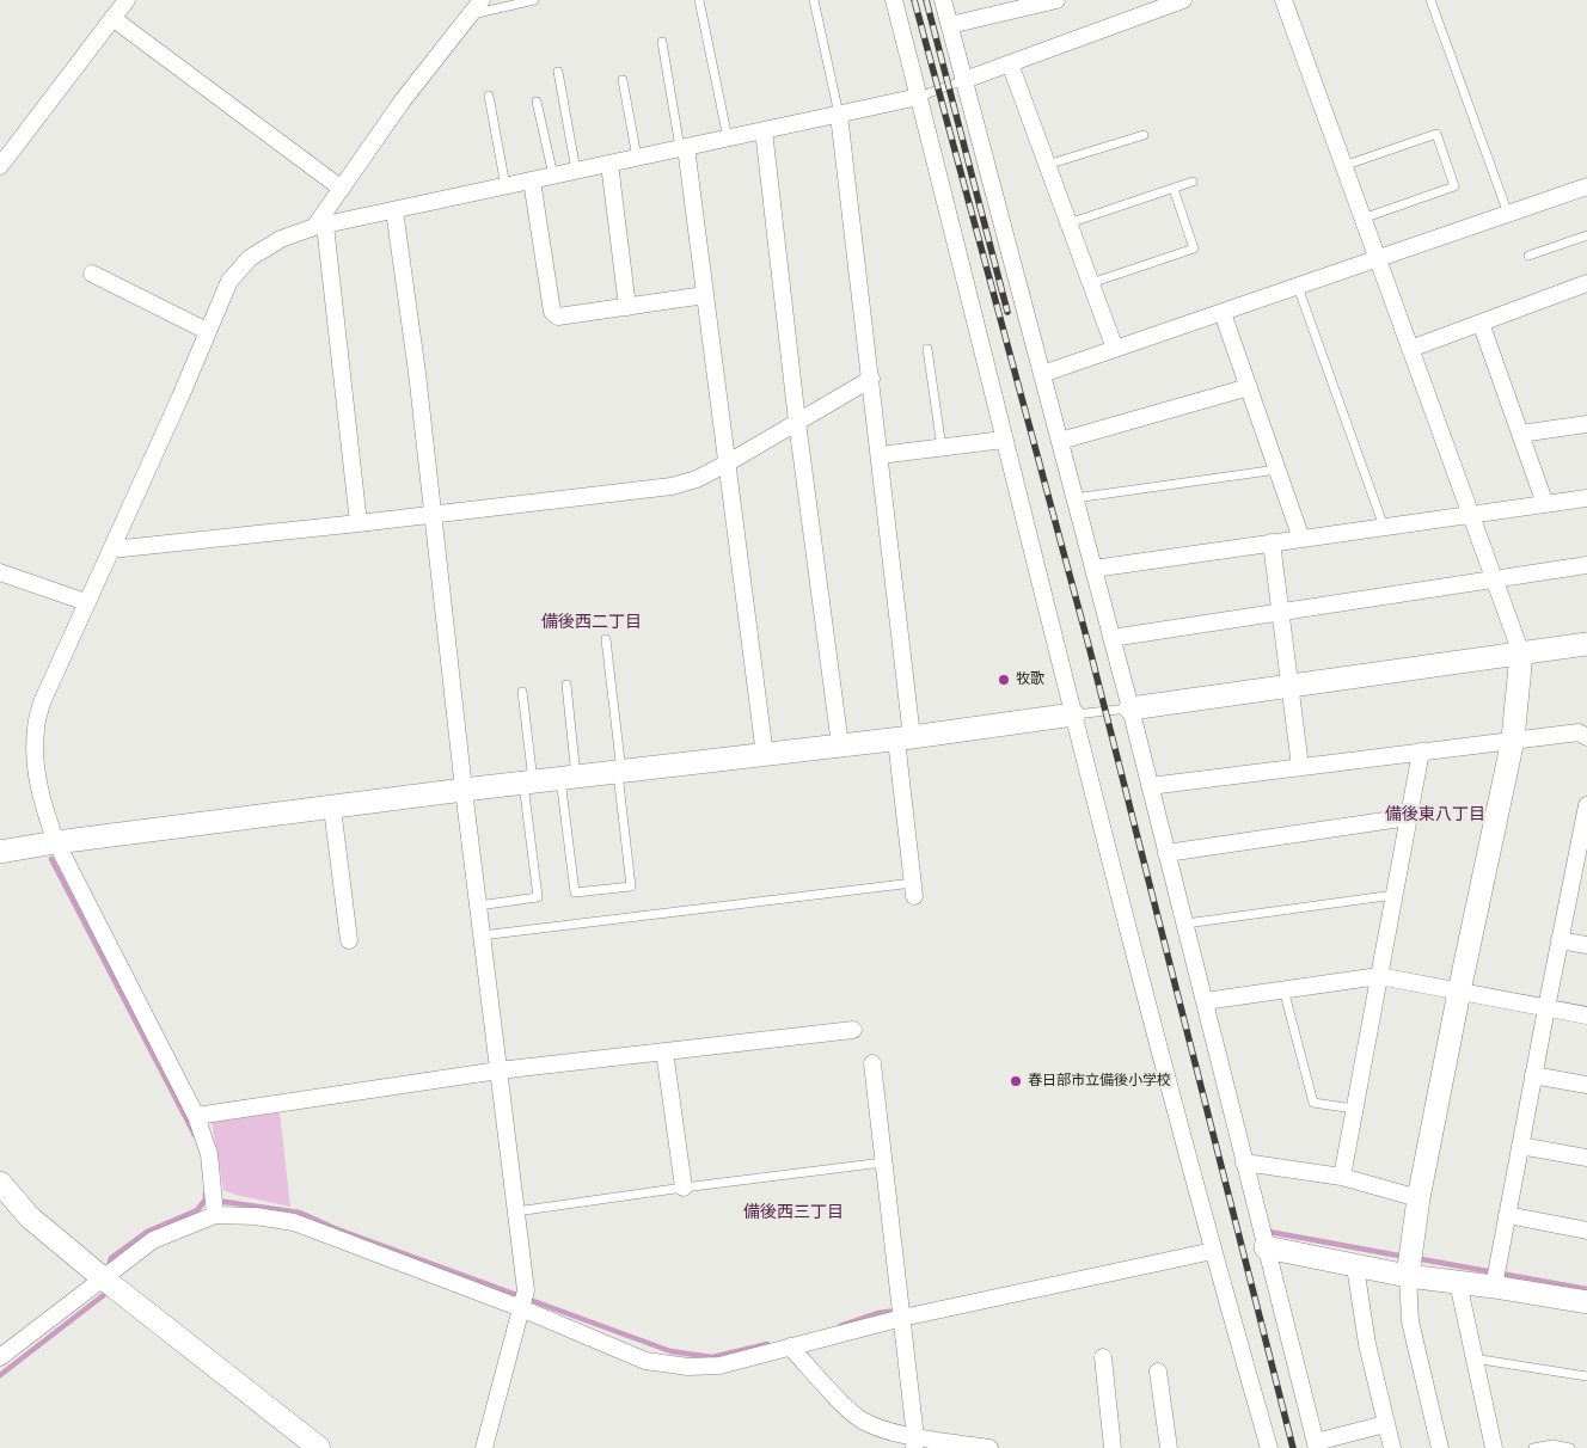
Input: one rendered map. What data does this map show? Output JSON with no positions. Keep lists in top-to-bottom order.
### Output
{
  "districts": ["備後西二丁目", "備後東八丁目", "備後西三丁目"],
  "places": ["牧歌", "春日部市立備後小学校"]
}
